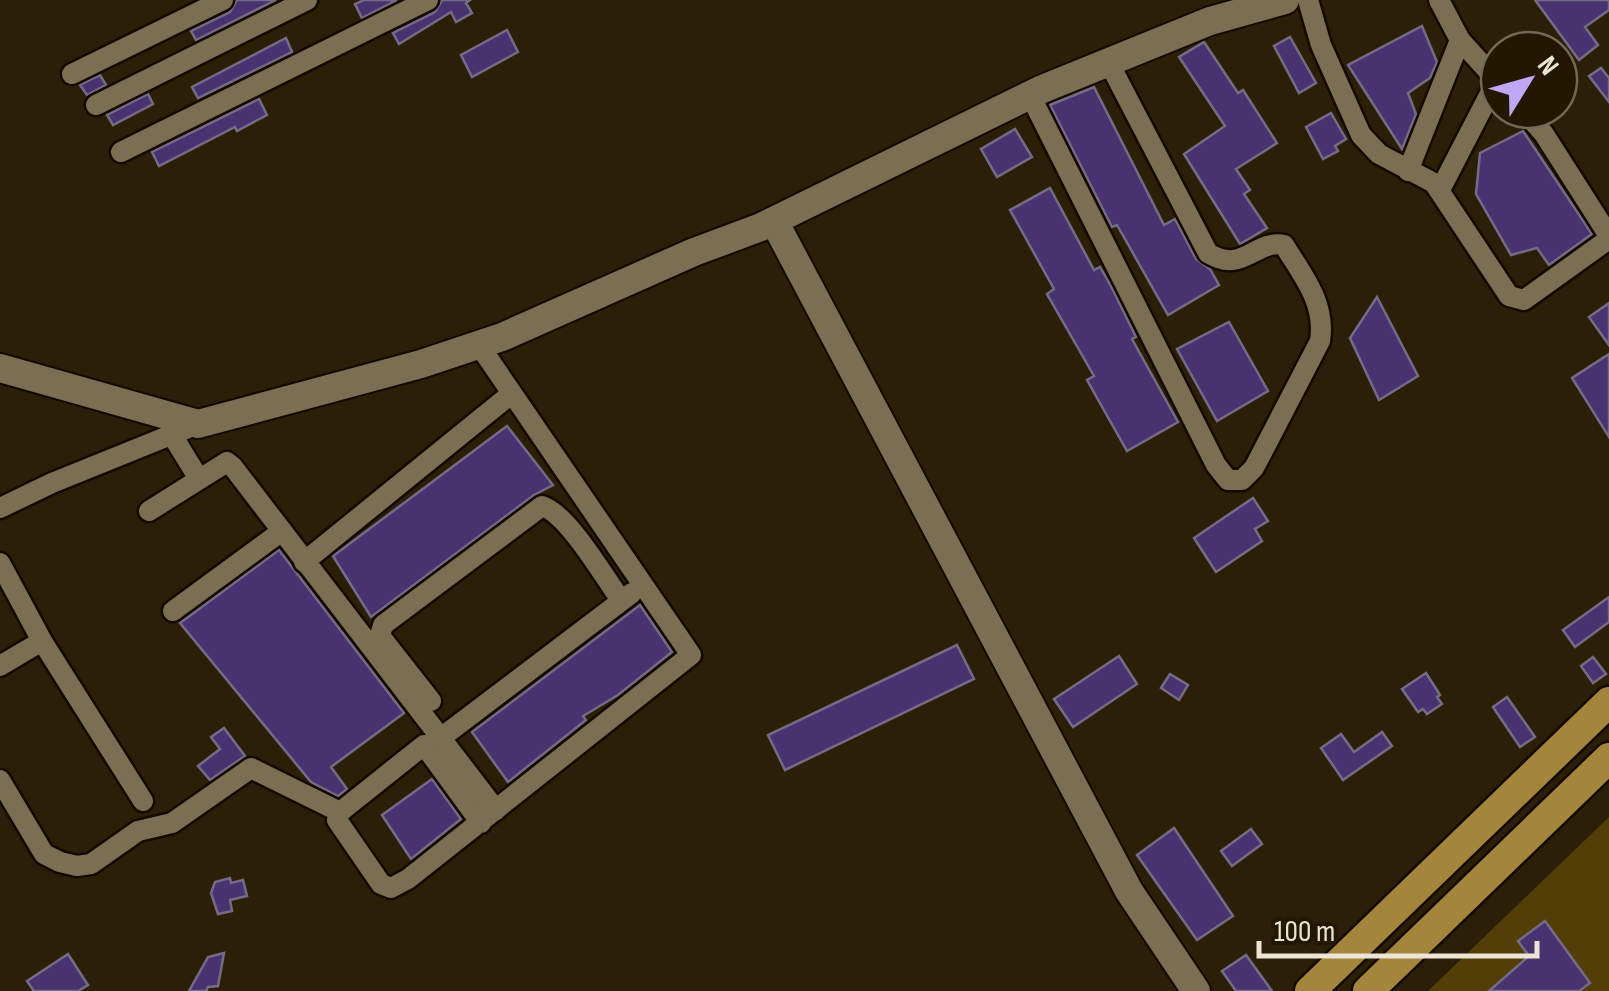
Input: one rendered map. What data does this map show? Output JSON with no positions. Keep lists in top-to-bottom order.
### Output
{
  "scale_bar": "100 m",
  "north": "top right"
}
